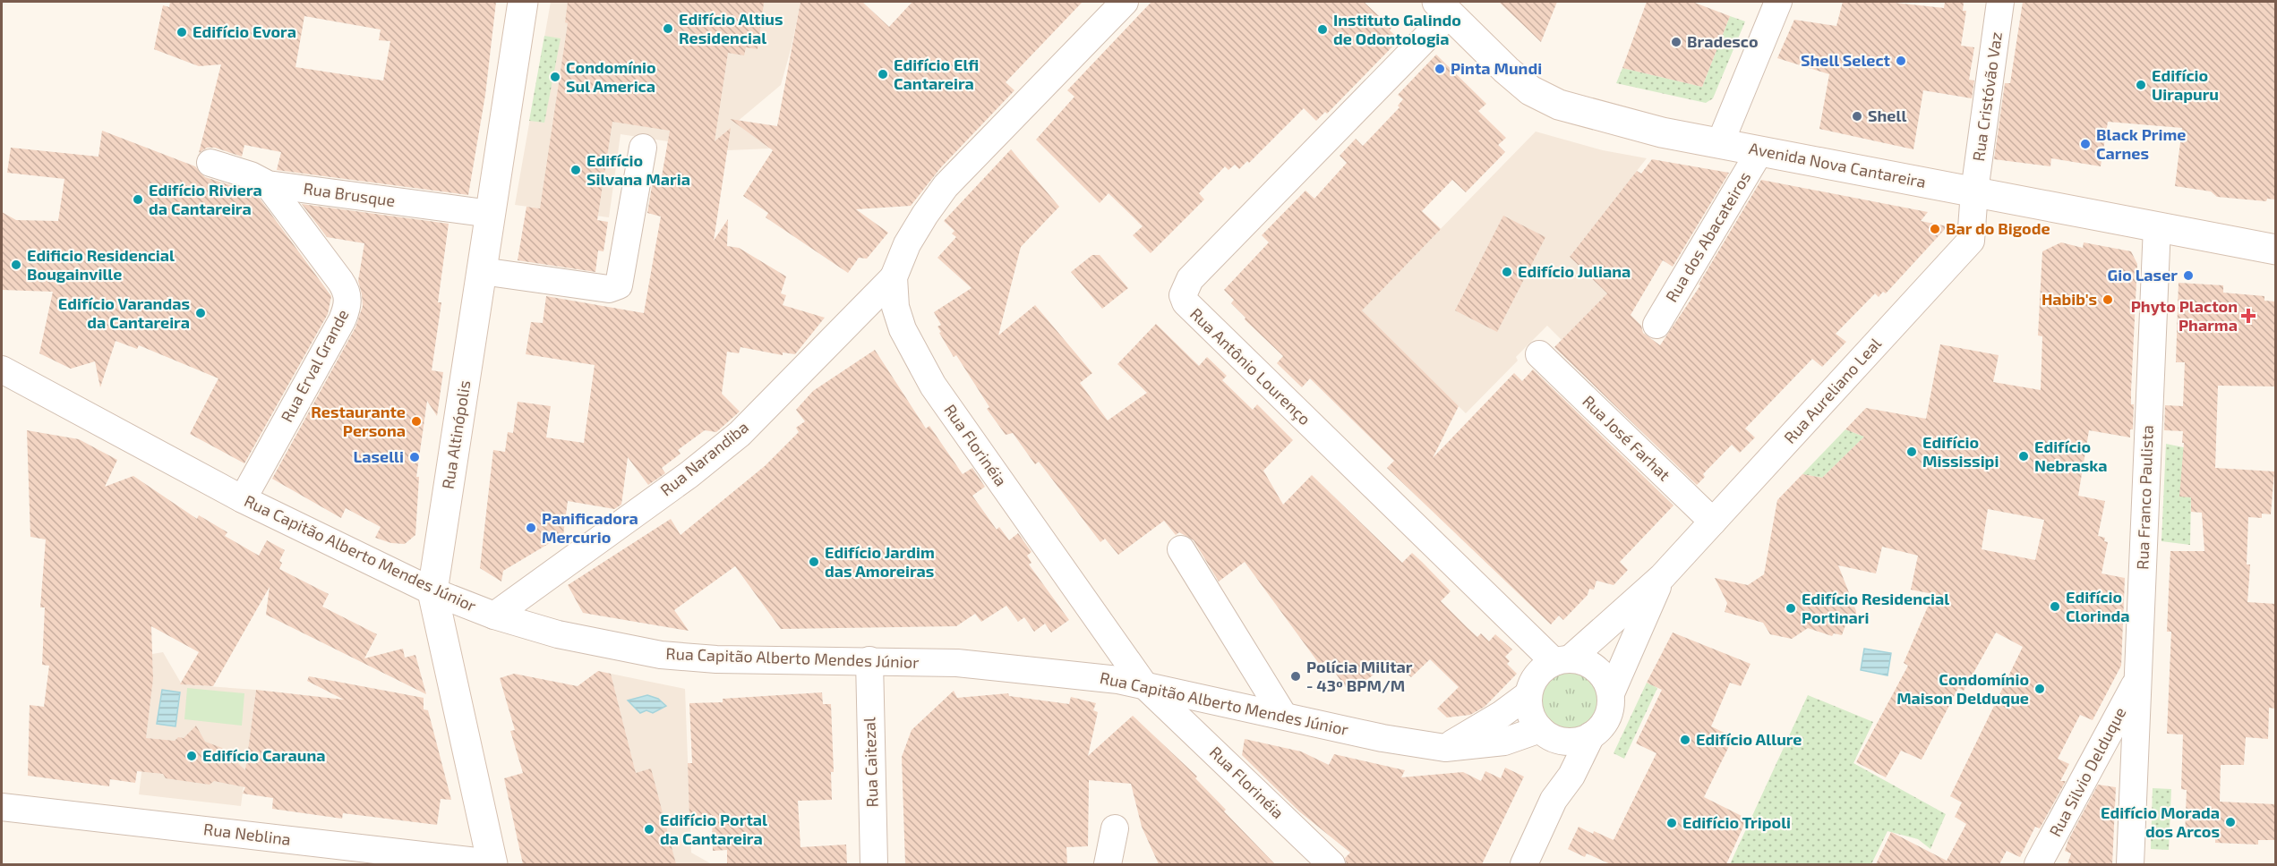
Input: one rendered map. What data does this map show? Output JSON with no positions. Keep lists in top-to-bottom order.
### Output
{
  "streets": {
    "street": [
      "Rua Cristóvão Vaz",
      "Avenida Nova Cantareira",
      "Rua Brusque",
      "Rua dos Abacateiros",
      "Rua Erval Grande",
      "Rua Antônio Lourenço",
      "Rua Aureliano Leal",
      "Rua Altinópolis",
      "Rua José Farhat",
      "Rua Florinéia",
      "Rua Narandiba",
      "Rua Franco Paulista",
      "Rua Capitão Alberto Mendes Júnior",
      "Rua Caitezal",
      "Rua Silvio Delduque",
      "Rua Neblina"
    ]
  },
  "crossings": [
    ["Rua Cristóvão Vaz", "Avenida Nova Cantareira"],
    ["Rua Cristóvão Vaz", "Rua Aureliano Leal"],
    ["Avenida Nova Cantareira", "Rua dos Abacateiros"],
    ["Avenida Nova Cantareira", "Rua Antônio Lourenço"],
    ["Avenida Nova Cantareira", "Rua Aureliano Leal"],
    ["Avenida Nova Cantareira", "Rua Franco Paulista"],
    ["Rua Brusque", "Rua Erval Grande"],
    ["Rua Brusque", "Rua Altinópolis"],
    ["Rua Erval Grande", "Rua Capitão Alberto Mendes Júnior"],
    ["Rua Antônio Lourenço", "Rua Aureliano Leal"],
    ["Rua Antônio Lourenço", "Rua Capitão Alberto Mendes Júnior"],
    ["Rua Aureliano Leal", "Rua José Farhat"],
    ["Rua Aureliano Leal", "Rua Capitão Alberto Mendes Júnior"],
    ["Rua Altinópolis", "Rua Capitão Alberto Mendes Júnior"],
    ["Rua Altinópolis", "Rua Neblina"],
    ["Rua Florinéia", "Rua Narandiba"],
    ["Rua Florinéia", "Rua Capitão Alberto Mendes Júnior"],
    ["Rua Narandiba", "Rua Capitão Alberto Mendes Júnior"],
    ["Rua Franco Paulista", "Rua Silvio Delduque"],
    ["Rua Capitão Alberto Mendes Júnior", "Rua Caitezal"]
  ],
  "places": {
    "other": [
      "Edifício Altius Residencial",
      "Instituto Galindo de Odontologia",
      "Edifício Evora",
      "Bradesco",
      "Shell Select",
      "Pinta Mundi",
      "Edifício Elfi Cantareira",
      "Condomínio Sul America",
      "Edifício Uirapuru",
      "Shell",
      "Black Prime Carnes",
      "Edifício Silvana Maria",
      "Edifício Riviera da Cantareira",
      "Bar do Bigode",
      "Edificio Residencial Bougainville",
      "Edifício Juliana",
      "Gio Laser",
      "Habib's",
      "Edifício Varandas da Cantareira",
      "Restaurante Persona",
      "Edifício Mississipi",
      "Edifício Nebraska",
      "Laselli",
      "Panificadora Mercurio",
      "Edifício Jardim das Amoreiras",
      "Edifício Clorinda",
      "Edifício Residencial Portinari",
      "Polícia Militar - 43º BPM/M",
      "Condomínio Maison Delduque",
      "Edifício Allure",
      "Edifício Carauna",
      "Edifício Morada dos Arcos",
      "Edifício Tripoli",
      "Edifício Portal da Cantareira"
    ],
    "health": ["Phyto Placton Pharma"]
  }
}
